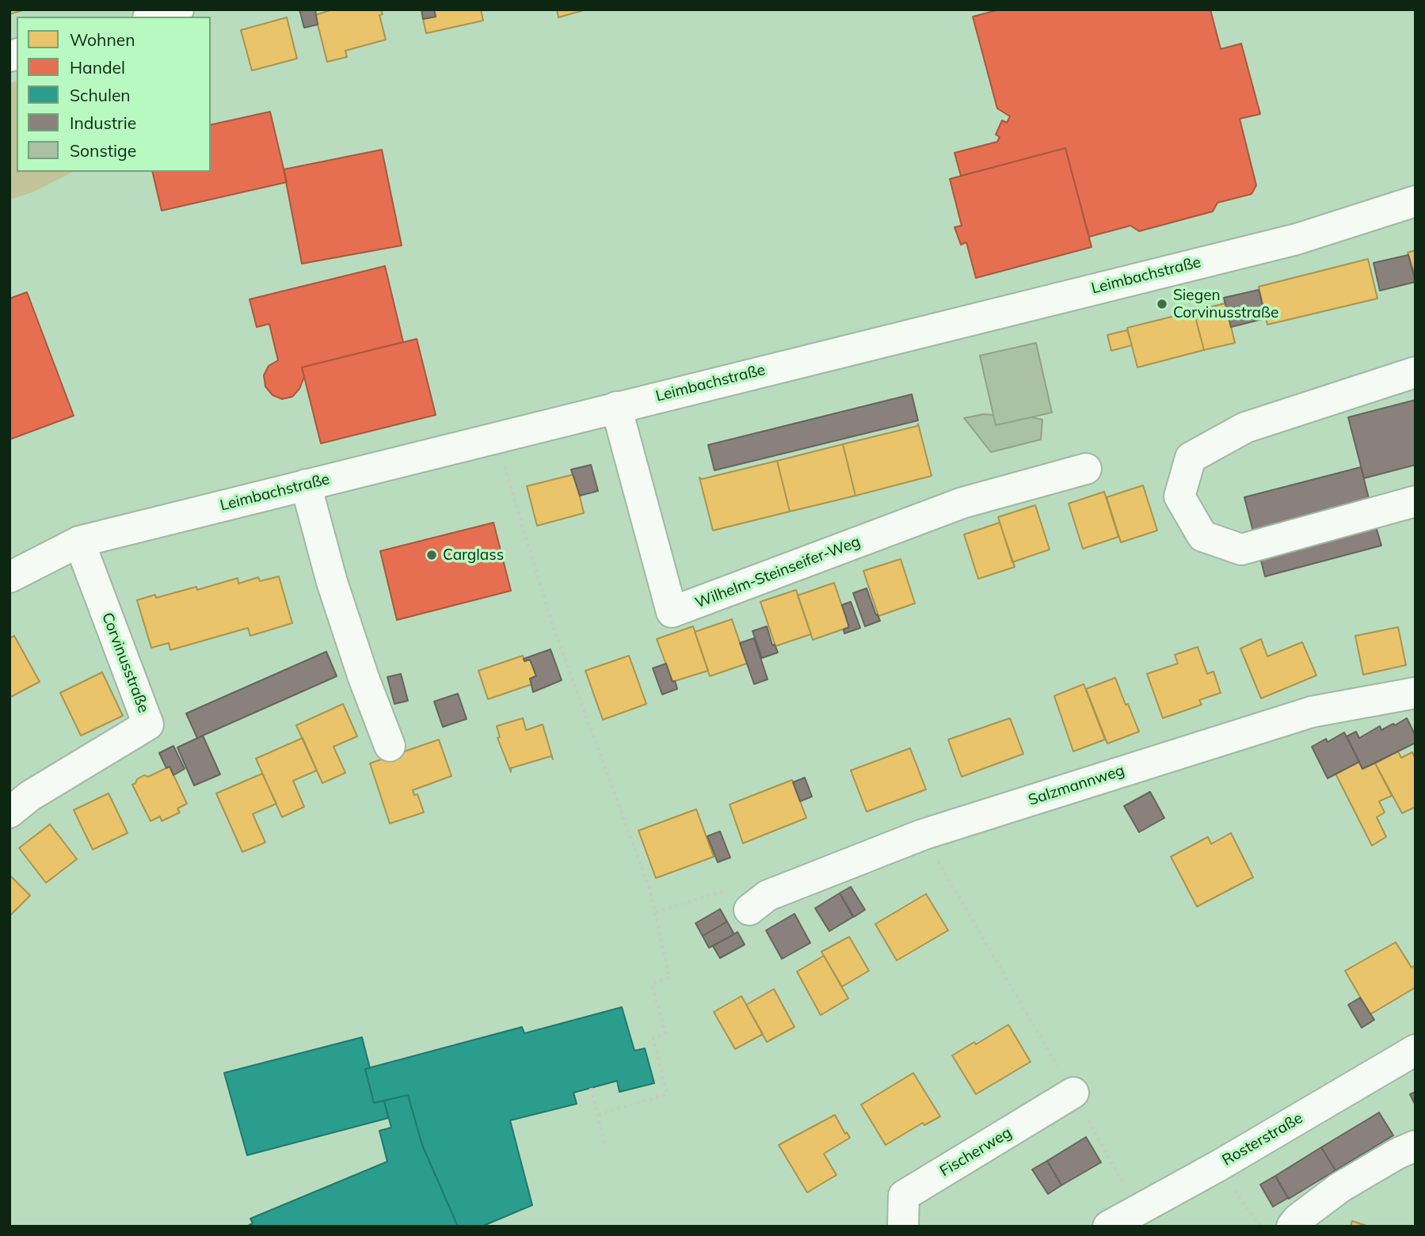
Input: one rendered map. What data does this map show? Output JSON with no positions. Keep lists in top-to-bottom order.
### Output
{
  "streets": {
    "street": [
      "Leimbachstraße",
      "Wilhelm-Steinseifer-Weg",
      "Corvinusstraße",
      "Salzmannweg",
      "Rosterstraße",
      "Fischerweg"
    ]
  },
  "crossings": [
    ["Leimbachstraße", "Wilhelm-Steinseifer-Weg"],
    ["Leimbachstraße", "Corvinusstraße"]
  ],
  "places": ["Siegen Corvinusstraße", "Carglass"],
  "legend": [
    "Wohnen",
    "Handel",
    "Schulen",
    "Industrie",
    "Sonstige"
  ]
}
